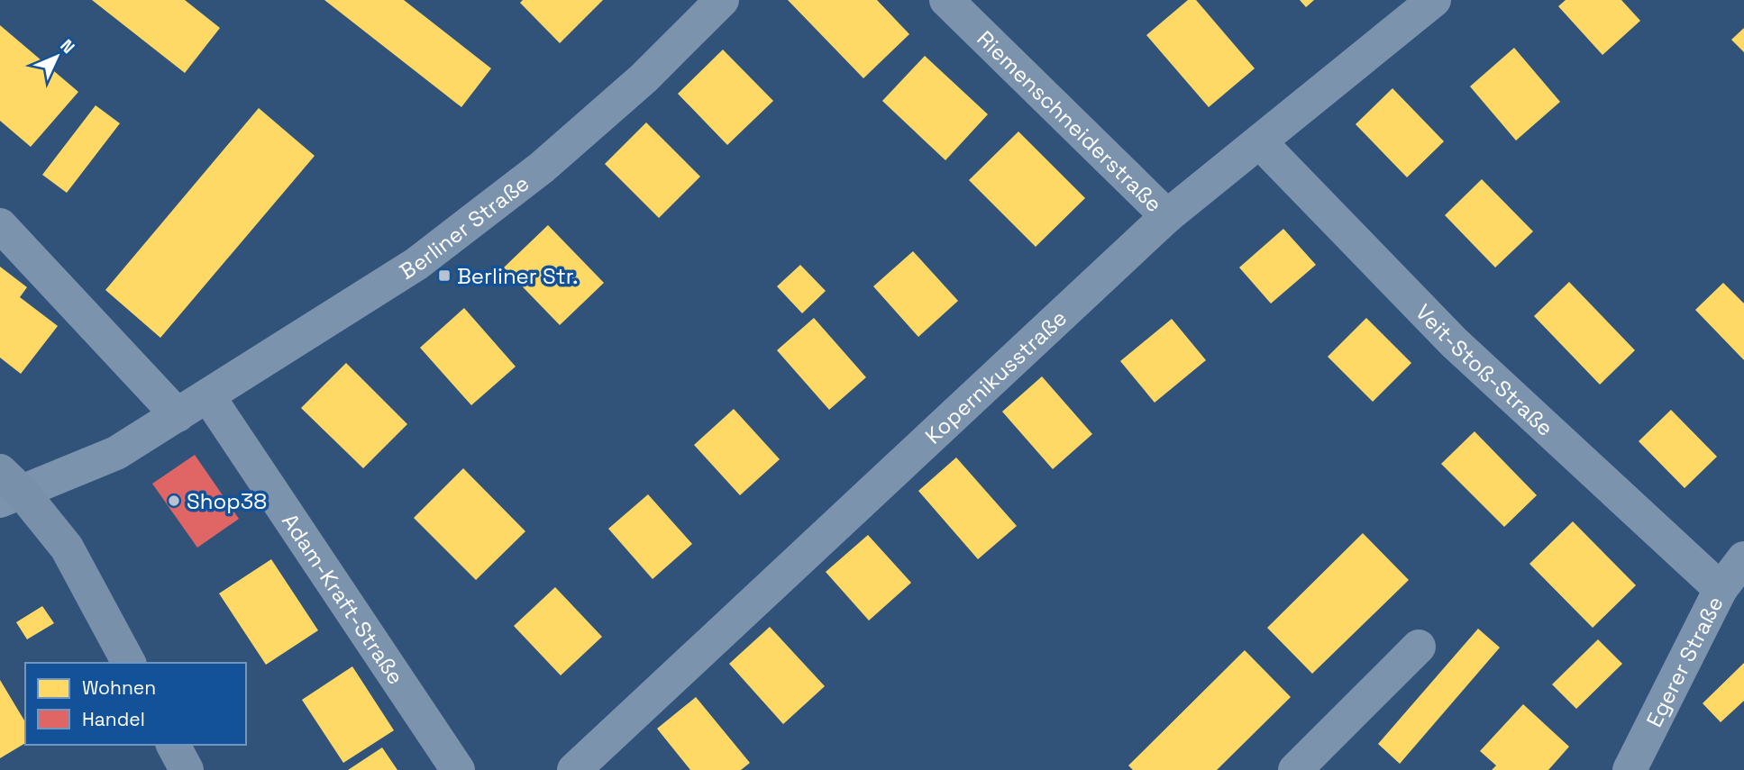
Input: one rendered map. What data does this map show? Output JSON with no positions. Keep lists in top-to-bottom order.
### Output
{
  "streets": {
    "street": [
      "Riemenschneiderstraße",
      "Berliner Straße",
      "Veit-Stoß-Straße",
      "Kopernikusstraße",
      "Adam-Kraft-Straße",
      "Egerer Straße"
    ]
  },
  "crossings": [
    ["Riemenschneiderstraße", "Kopernikusstraße"],
    ["Berliner Straße", "Adam-Kraft-Straße"],
    ["Veit-Stoß-Straße", "Kopernikusstraße"],
    ["Veit-Stoß-Straße", "Egerer Straße"]
  ],
  "places": {
    "transit": ["Berliner Str."],
    "other": ["Shop38"]
  },
  "legend": ["Wohnen", "Handel"],
  "north": "top right"
}
